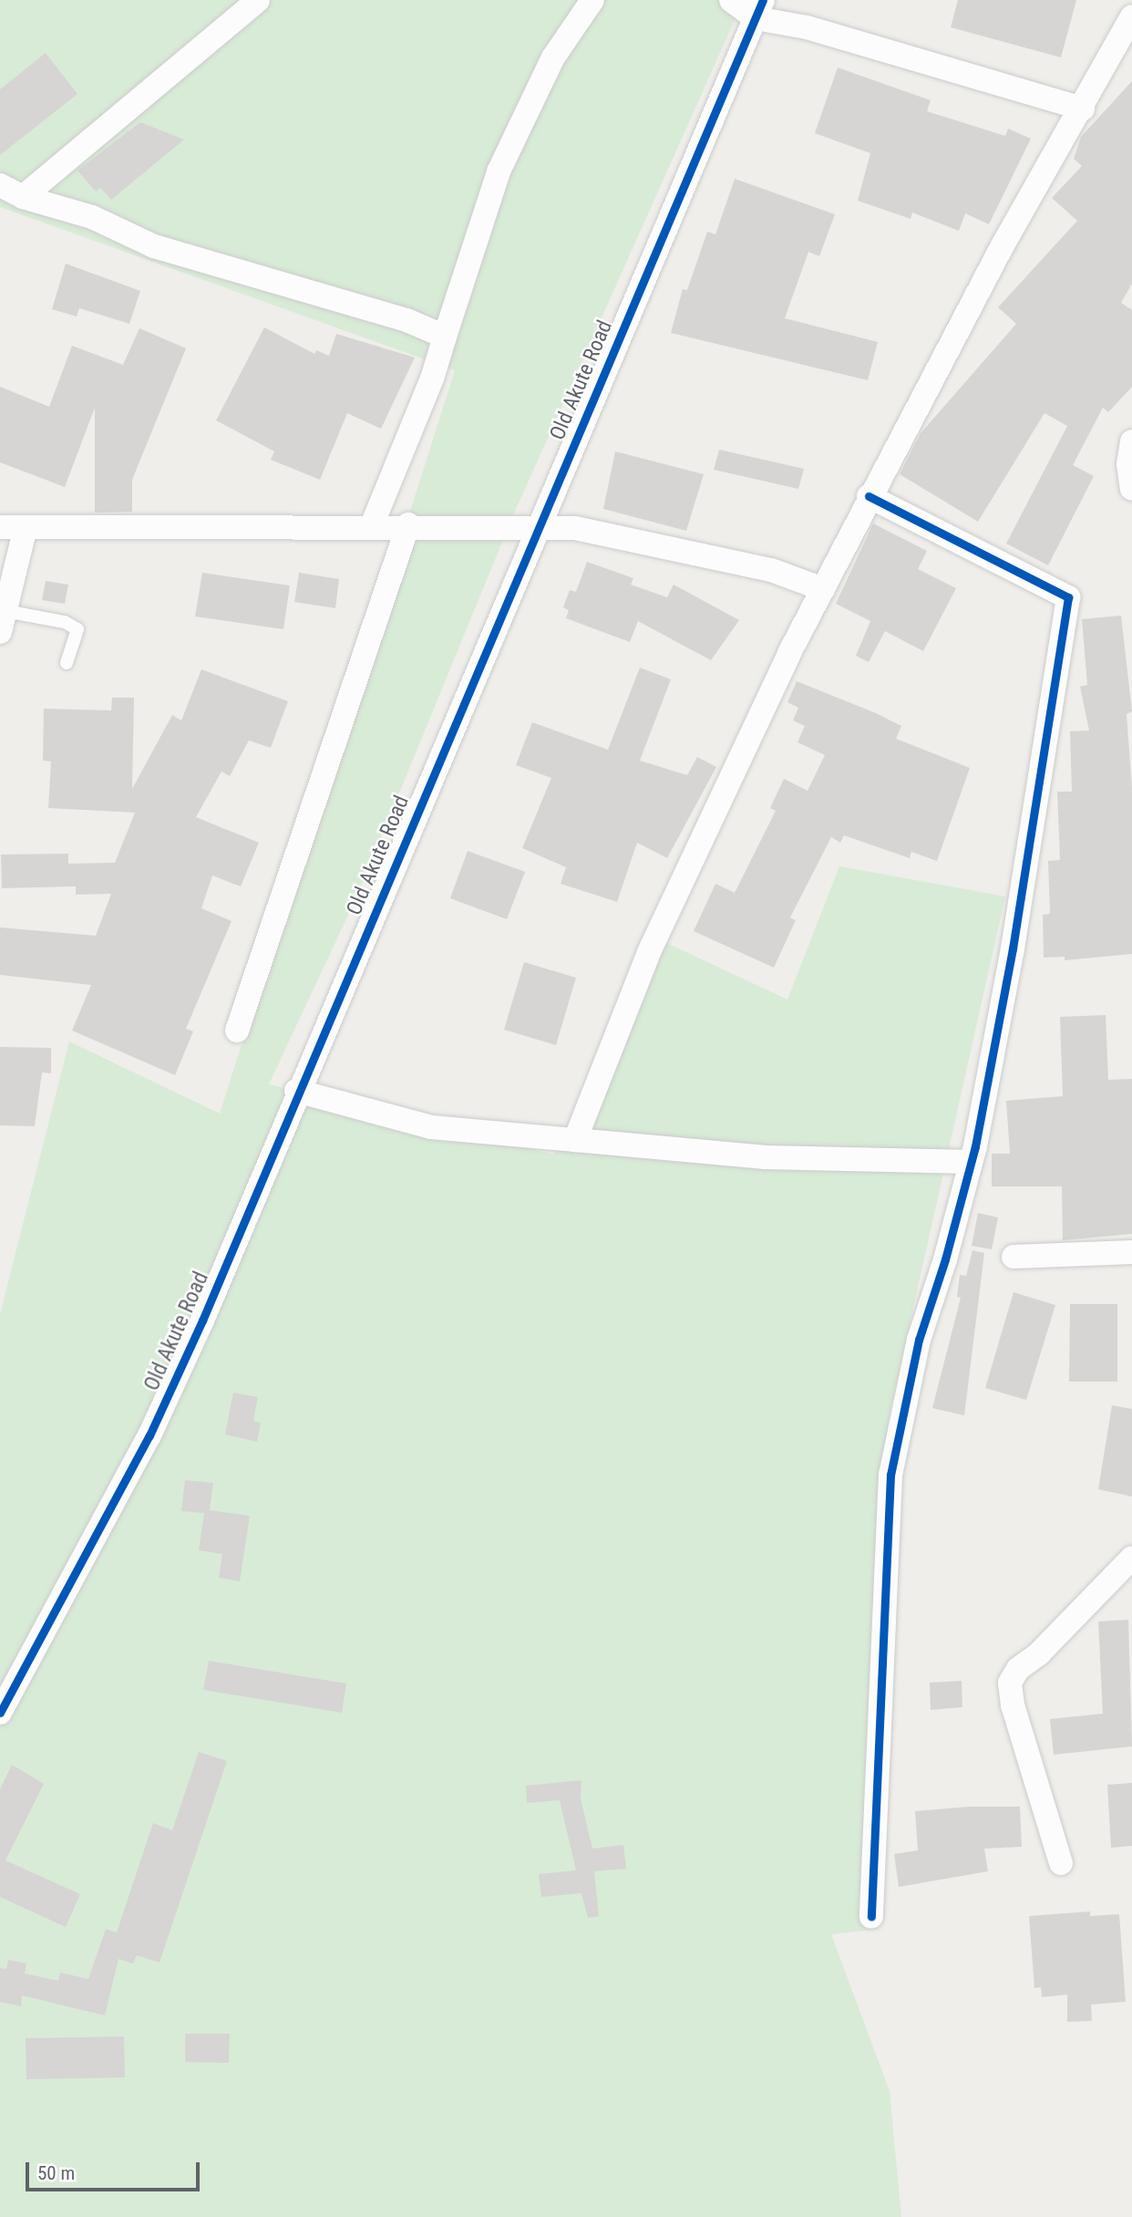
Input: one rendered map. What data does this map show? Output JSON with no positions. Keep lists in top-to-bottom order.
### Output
{
  "streets": {
    "street": ["Old Akute Road"]
  },
  "scale_bar": "50 m"
}
